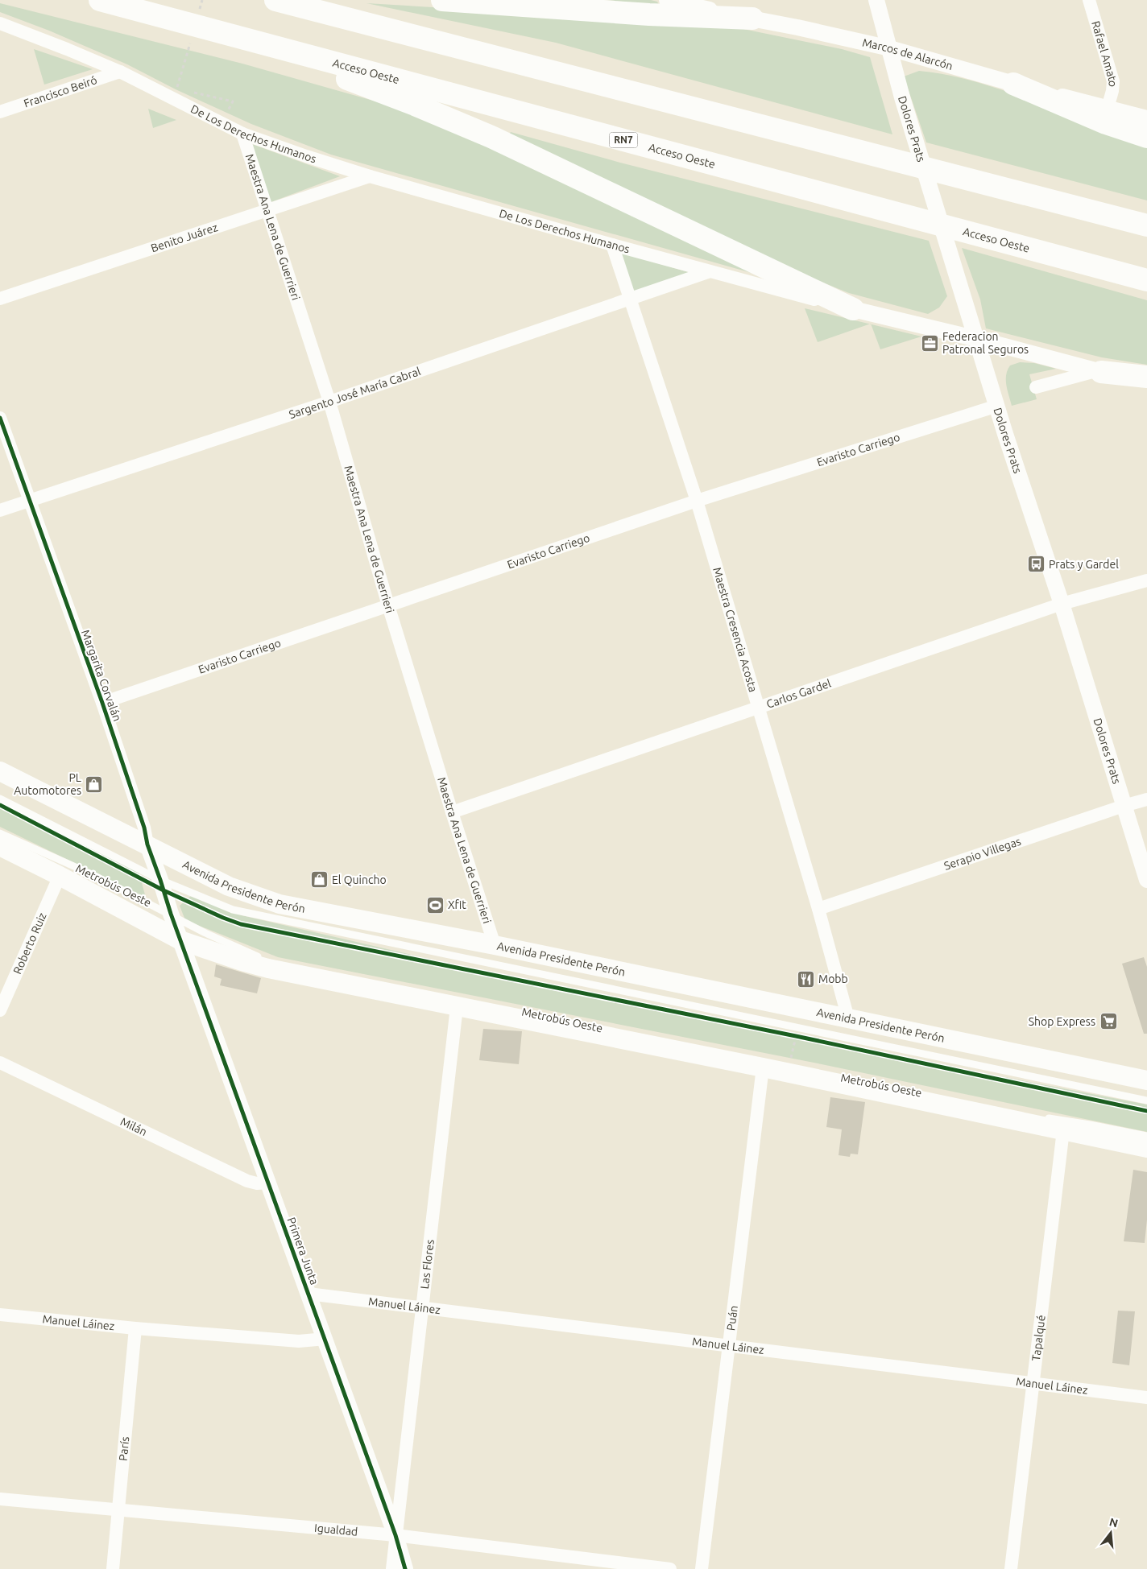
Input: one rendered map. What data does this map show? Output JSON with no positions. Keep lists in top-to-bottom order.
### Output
{
  "streets": {
    "highway": ["Acceso Oeste", "RN7"],
    "main road": ["Avenida Presidente Perón"],
    "street": [
      "Rafael Amato",
      "Marcos de Alarcón",
      "Francisco Beiró",
      "Dolores Prats",
      "De Los Derechos Humanos",
      "Maestra Ana Lena de Guerrieri",
      "Benito Juárez",
      "Sargento José María Cabral",
      "Evaristo Carriego",
      "Maestra Cresencia Acosta",
      "Margarita Corvalán",
      "Carlos Gardel",
      "Serapio Villegas",
      "Roberto Ruiz",
      "Milán",
      "Primera Junta",
      "Las Flores",
      "Manuel Láinez",
      "Puán",
      "Tapalqué",
      "París",
      "Igualdad"
    ],
    "lane": ["Metrobús Oeste"]
  },
  "crossings": [
    ["Rafael Amato", "Marcos de Alarcón"],
    ["Marcos de Alarcón", "Dolores Prats"],
    ["Francisco Beiró", "De Los Derechos Humanos"],
    ["Dolores Prats", "De Los Derechos Humanos"],
    ["Dolores Prats", "Evaristo Carriego"],
    ["Dolores Prats", "Carlos Gardel"],
    ["Dolores Prats", "Serapio Villegas"],
    ["De Los Derechos Humanos", "Maestra Ana Lena de Guerrieri"],
    ["De Los Derechos Humanos", "Benito Juárez"],
    ["De Los Derechos Humanos", "Sargento José María Cabral"],
    ["De Los Derechos Humanos", "Maestra Cresencia Acosta"],
    ["Maestra Ana Lena de Guerrieri", "Benito Juárez"],
    ["Maestra Ana Lena de Guerrieri", "Sargento José María Cabral"],
    ["Maestra Ana Lena de Guerrieri", "Evaristo Carriego"],
    ["Maestra Ana Lena de Guerrieri", "Carlos Gardel"],
    ["Maestra Ana Lena de Guerrieri", "Avenida Presidente Perón"],
    ["Sargento José María Cabral", "Maestra Cresencia Acosta"],
    ["Sargento José María Cabral", "Margarita Corvalán"],
    ["Evaristo Carriego", "Maestra Cresencia Acosta"],
    ["Evaristo Carriego", "Margarita Corvalán"],
    ["Maestra Cresencia Acosta", "Carlos Gardel"],
    ["Maestra Cresencia Acosta", "Serapio Villegas"],
    ["Maestra Cresencia Acosta", "Avenida Presidente Perón"],
    ["Margarita Corvalán", "Metrobús Oeste"],
    ["Margarita Corvalán", "Avenida Presidente Perón"],
    ["Margarita Corvalán", "Primera Junta"],
    ["Milán", "Primera Junta"],
    ["Primera Junta", "Las Flores"],
    ["Primera Junta", "Manuel Láinez"],
    ["Primera Junta", "Igualdad"],
    ["Las Flores", "Manuel Láinez"],
    ["Las Flores", "Igualdad"],
    ["Manuel Láinez", "Puán"],
    ["Manuel Láinez", "Tapalqué"],
    ["Manuel Láinez", "París"],
    ["París", "Igualdad"]
  ],
  "places": {
    "office": ["Federacion Patronal Seguros"],
    "bus stop": ["Prats y Gardel"],
    "shop": ["PL Automotores", "El Quincho"],
    "sports": ["Xfit"],
    "restaurant": ["Mobb"],
    "supermarket": ["Shop Express"]
  },
  "north": "top"
}
